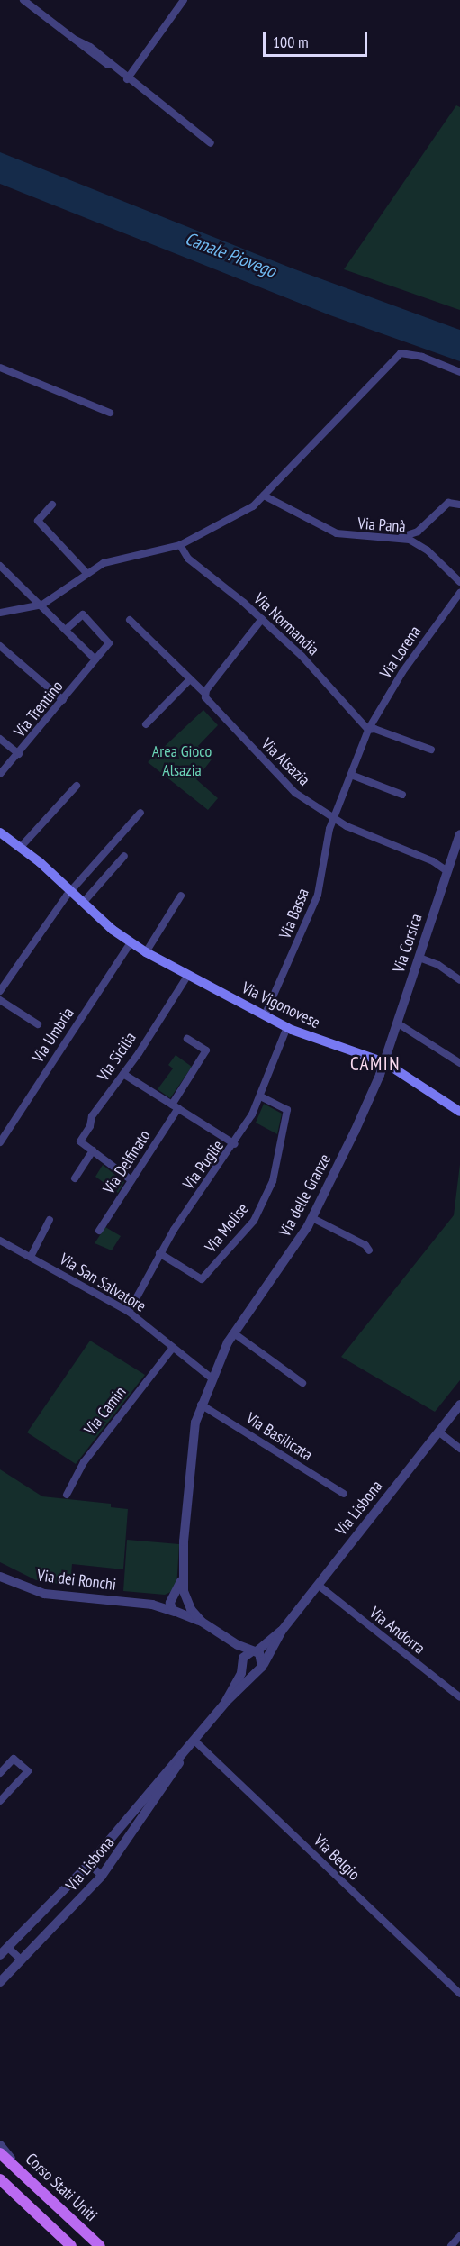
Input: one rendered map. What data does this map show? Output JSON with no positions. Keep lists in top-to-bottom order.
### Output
{
  "streets": {
    "main road": ["Via Vigonovese", "Corso Stati Uniti"],
    "street": [
      "Via Panà",
      "Via Normandia",
      "Via Lorena",
      "Via Trentino",
      "Via Alsazia",
      "Via Bassa",
      "Via Corsica",
      "Via Umbria",
      "Via Sicilia",
      "Via Delfinato",
      "Via Puglie",
      "Via delle Granze",
      "Via Molise",
      "Via San Salvatore",
      "Via Camin",
      "Via Basilicata",
      "Via Lisbona",
      "Via dei Ronchi",
      "Via Andorra",
      "Via Belgio"
    ]
  },
  "crossings": [
    ["Via Normandia", "Via Lorena"],
    ["Via Lorena", "Via Alsazia"],
    ["Via Lorena", "Via Bassa"],
    ["Via Alsazia", "Via Bassa"],
    ["Via Alsazia", "Via Corsica"],
    ["Via Bassa", "Via Vigonovese"],
    ["Via Corsica", "Via Vigonovese"],
    ["Via Corsica", "Via delle Granze"],
    ["Via Vigonovese", "Via Umbria"],
    ["Via Vigonovese", "Via Sicilia"],
    ["Via Vigonovese", "Via Puglie"],
    ["Via Vigonovese", "Via delle Granze"],
    ["Via Puglie", "Via Molise"],
    ["Via Puglie", "Via San Salvatore"],
    ["Via delle Granze", "Via San Salvatore"],
    ["Via delle Granze", "Via Basilicata"],
    ["Via delle Granze", "Via Lisbona"],
    ["Via delle Granze", "Via dei Ronchi"],
    ["Via San Salvatore", "Via Camin"],
    ["Via Lisbona", "Via Andorra"],
    ["Via Lisbona", "Via Belgio"]
  ],
  "districts": ["CAMIN"],
  "water": ["Canale Piovego"],
  "parks": ["Area Gioco Alsazia"],
  "scale_bar": "100 m"
}
